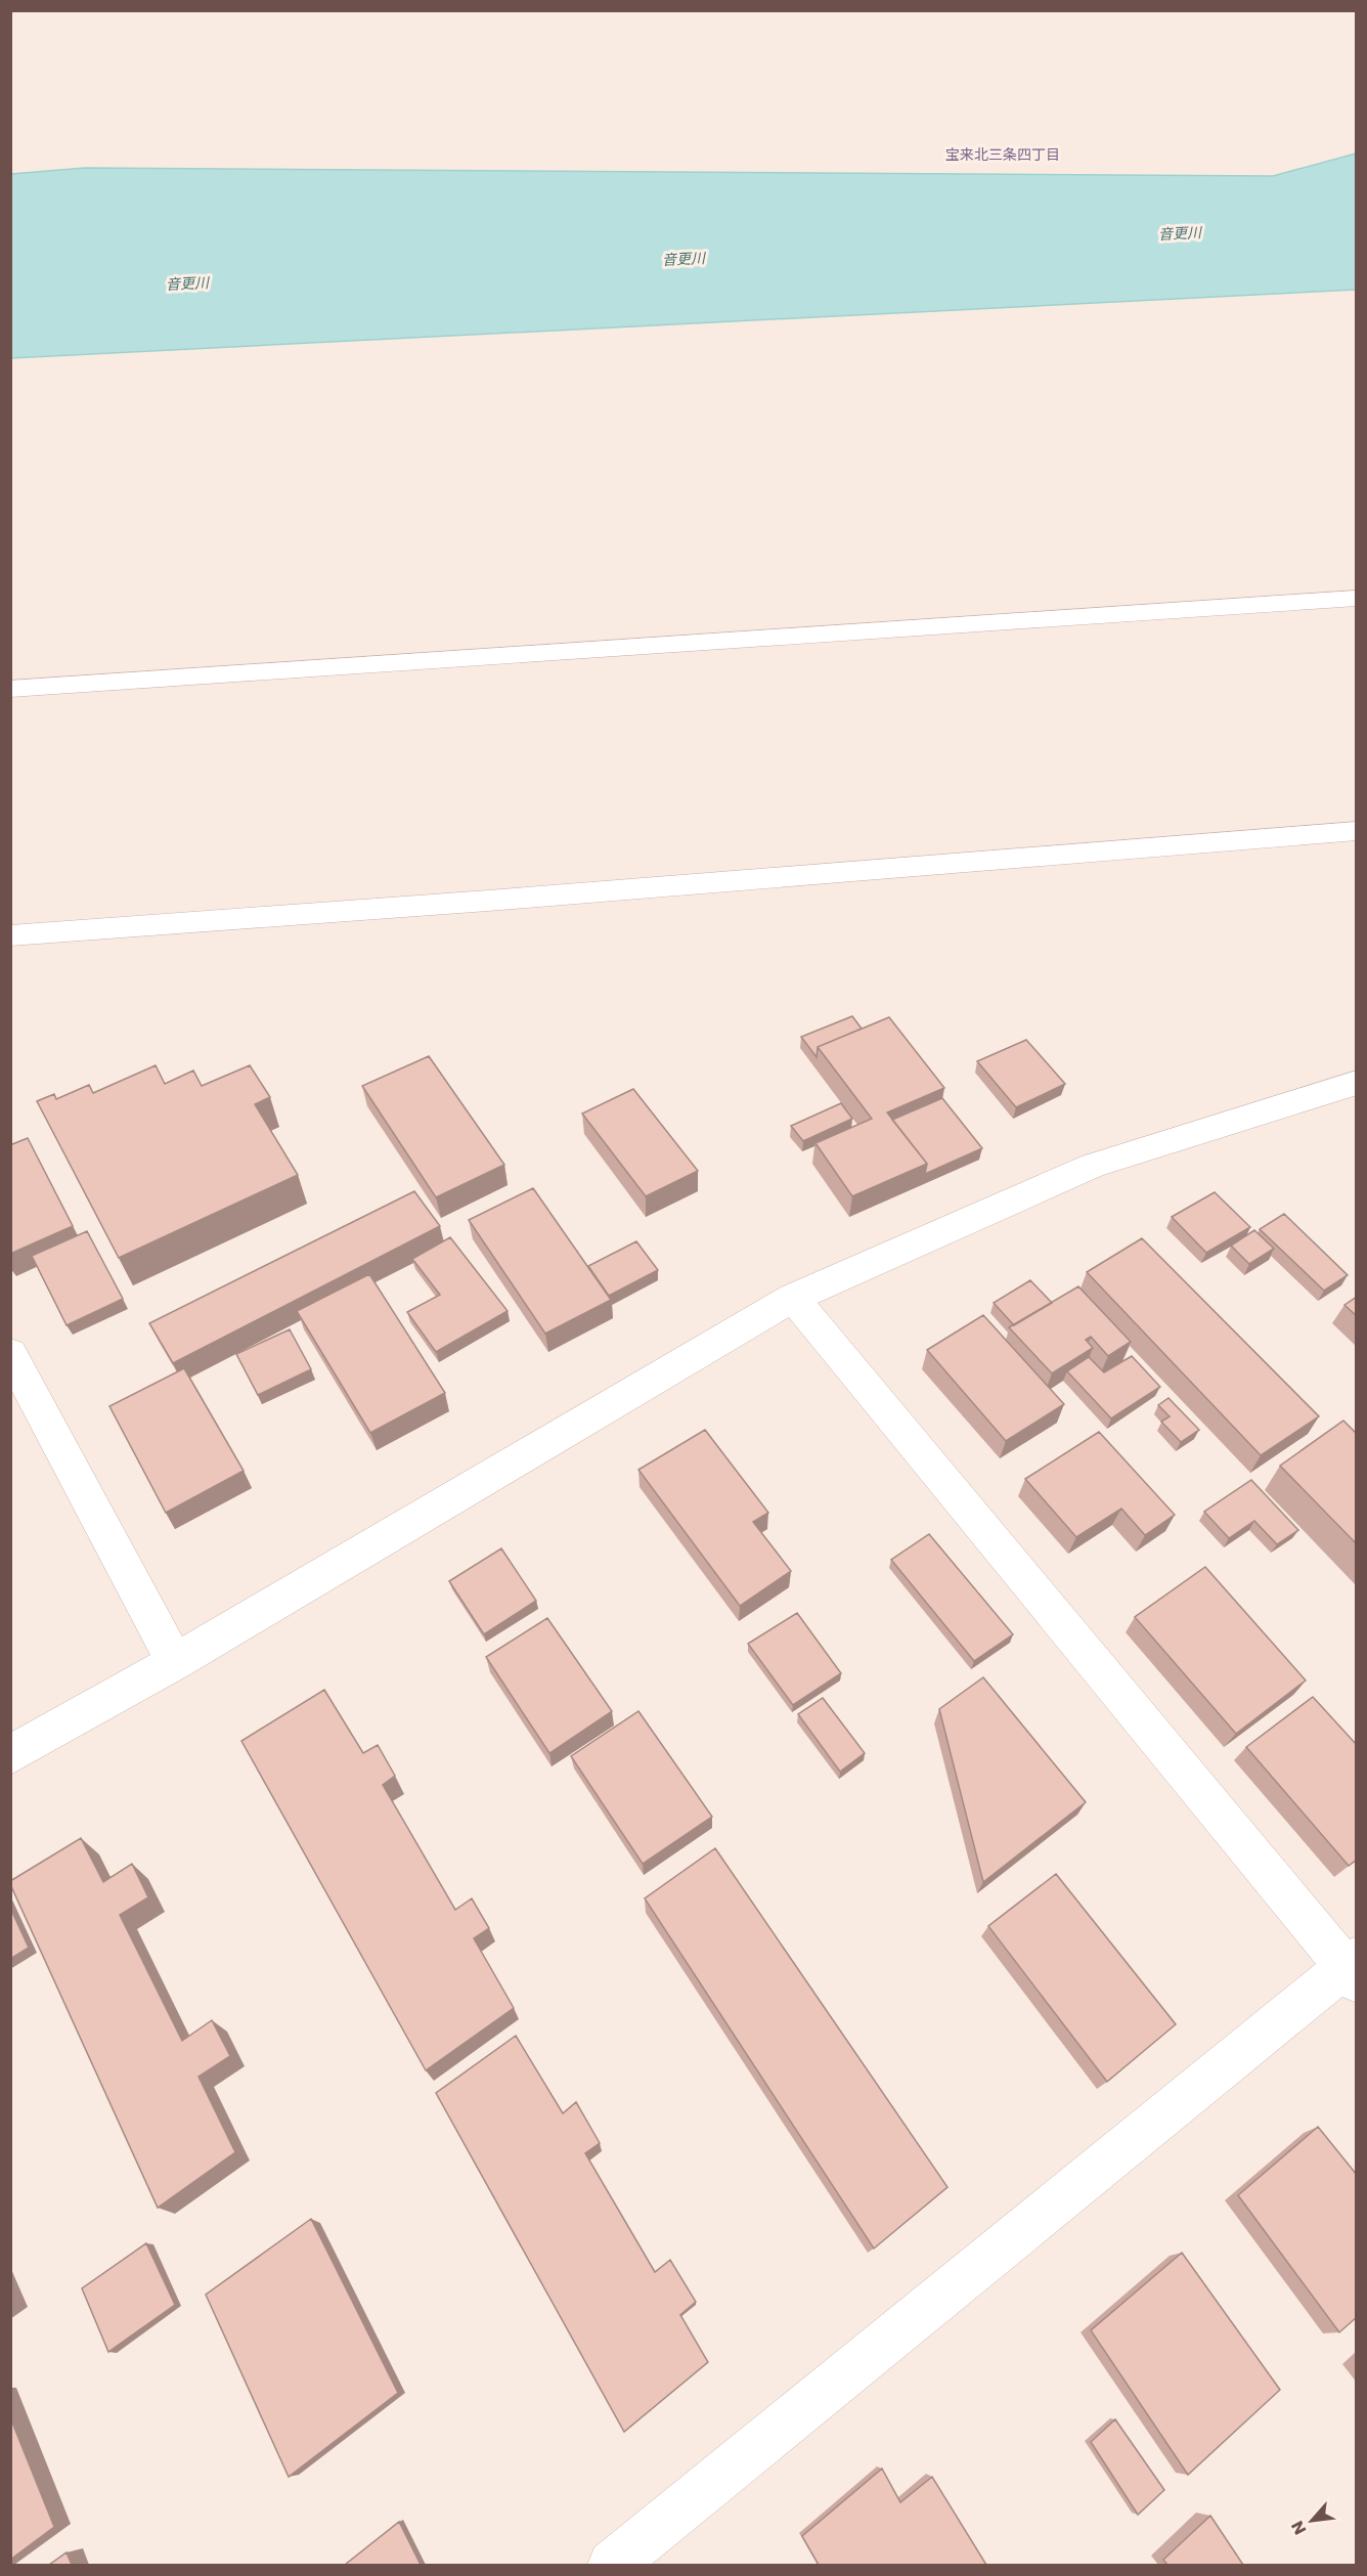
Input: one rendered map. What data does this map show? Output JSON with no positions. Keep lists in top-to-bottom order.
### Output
{
  "districts": ["宝来北三条四丁目"],
  "water": ["音更川"],
  "north": "bottom left"
}
